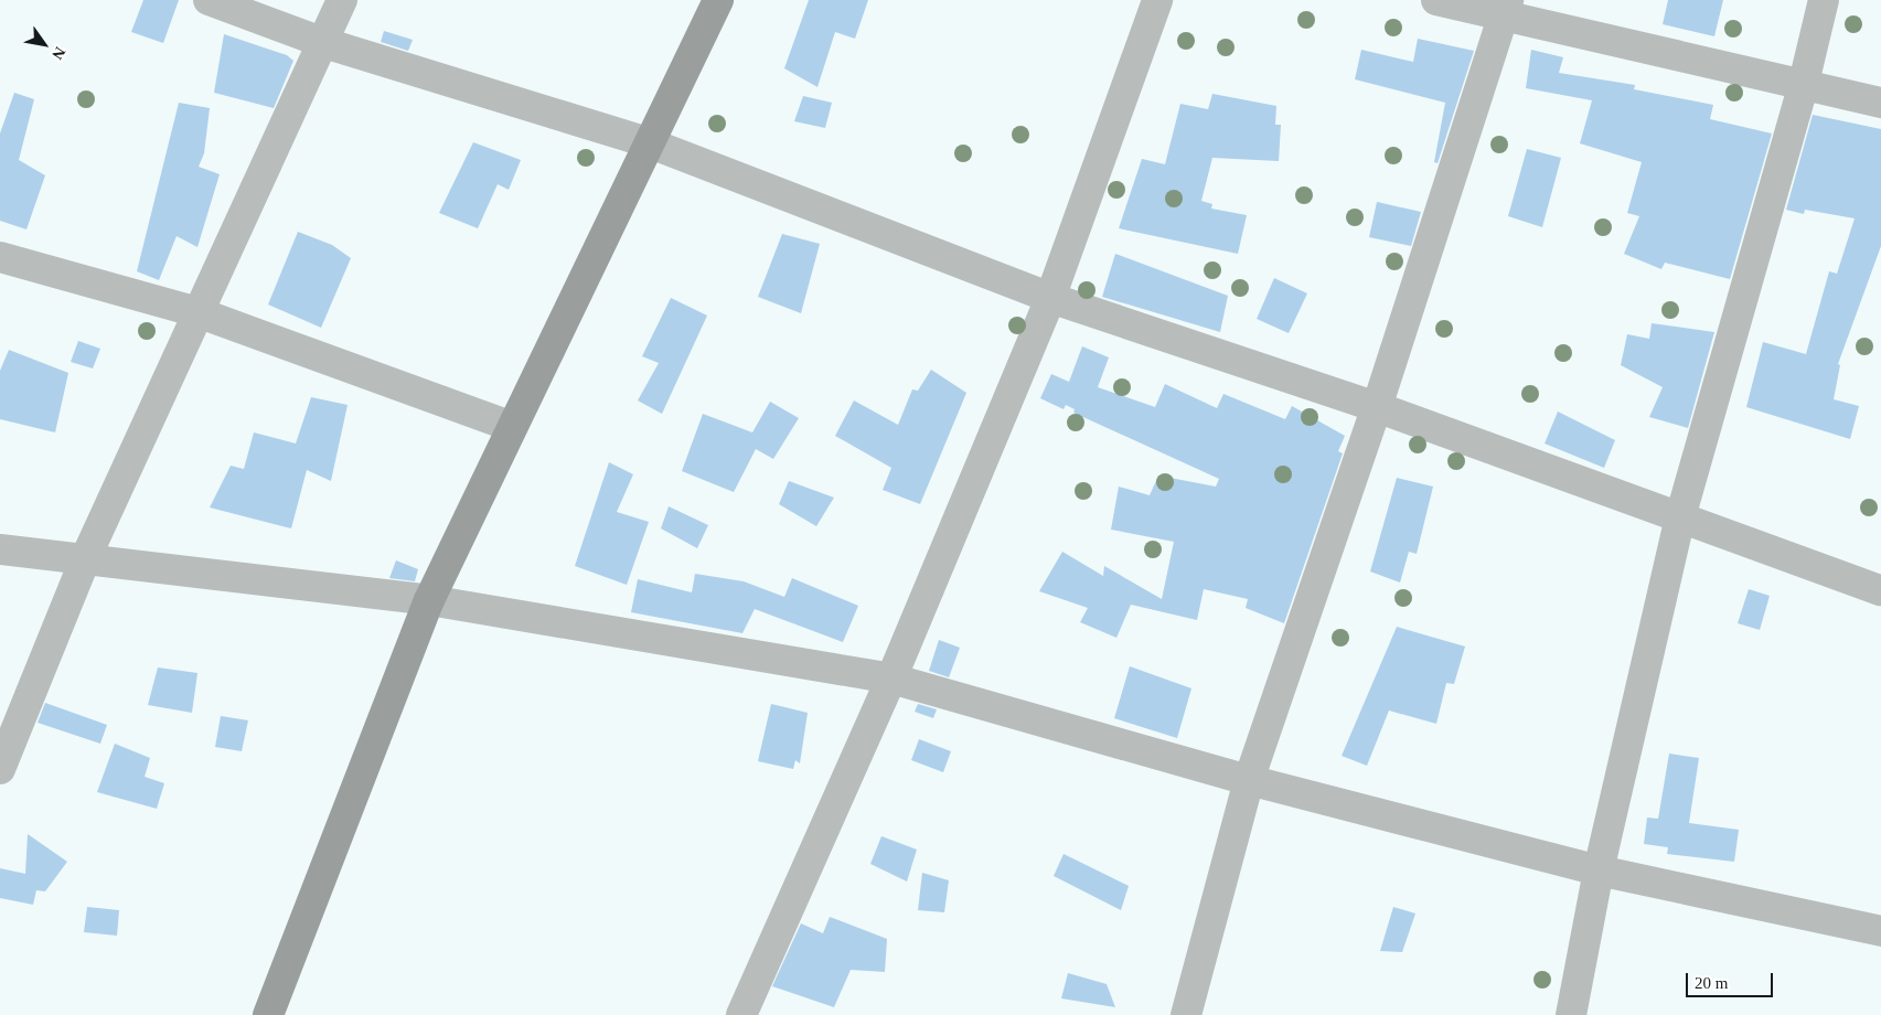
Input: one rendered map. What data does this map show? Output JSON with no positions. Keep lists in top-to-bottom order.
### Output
{
  "scale_bar": "20 m",
  "north": "bottom right"
}
